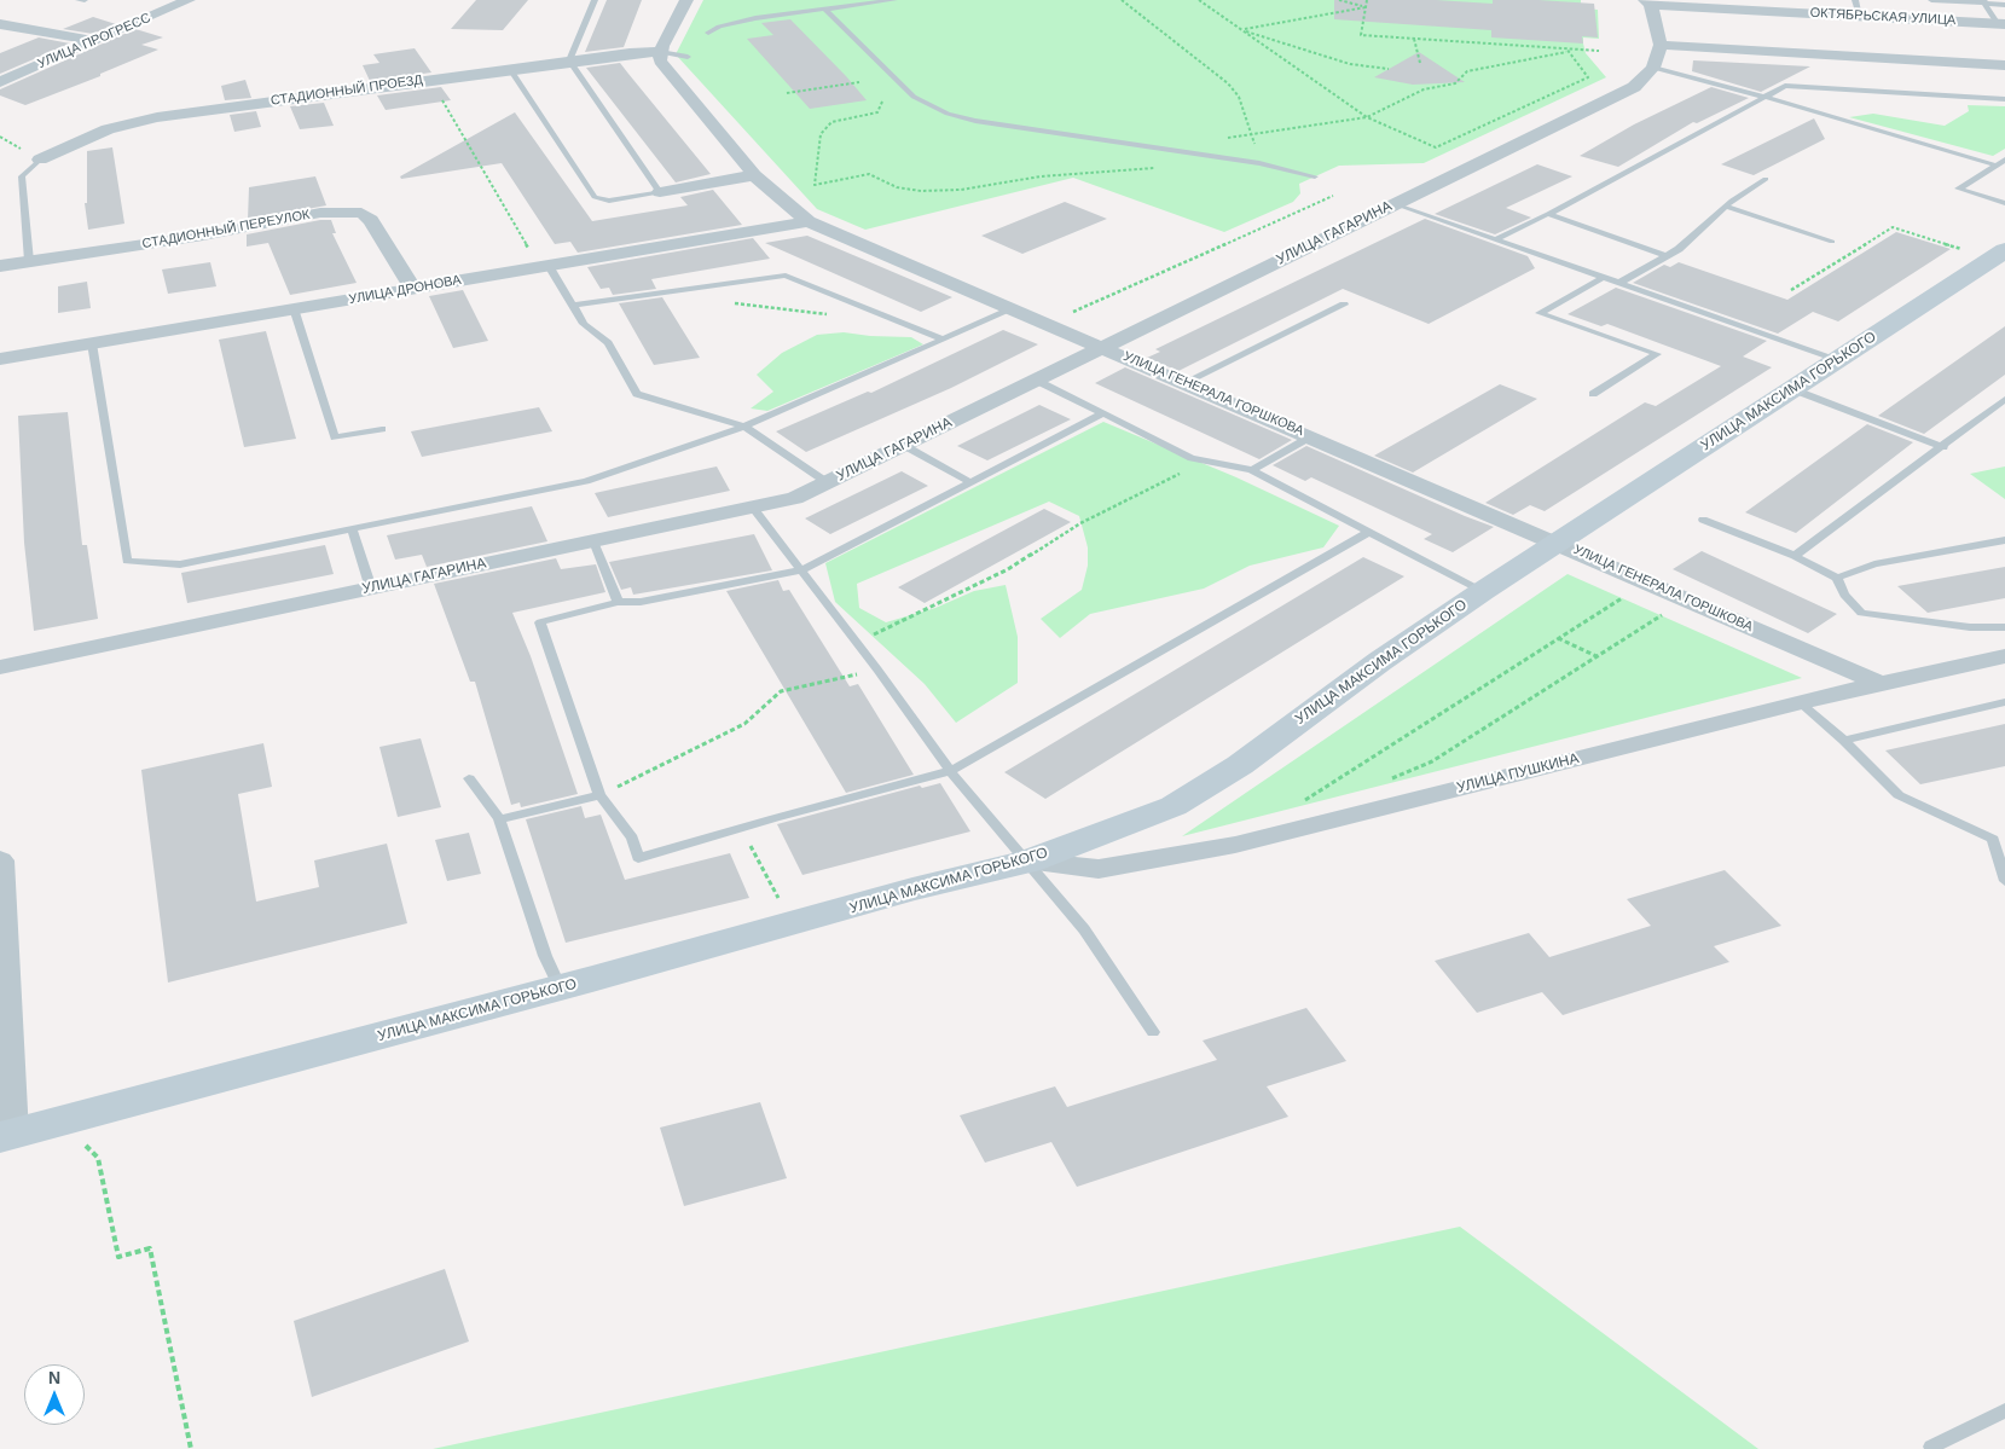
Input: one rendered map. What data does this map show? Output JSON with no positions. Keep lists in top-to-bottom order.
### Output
{
  "streets": {
    "street": [
      "ОКТЯБРЬСКАЯ УЛИЦА",
      "УЛИЦА ПРОГРЕСС",
      "СТАДИОННЫЙ ПРОЕЗД",
      "СТАДИОННЫЙ ПЕРЕУЛОК",
      "УЛИЦА ГАГАРИНА",
      "УЛИЦА ДРОНОВА",
      "УЛИЦА МАКСИМА ГОРЬКОГО",
      "УЛИЦА ГЕНЕРАЛА ГОРШКОВА",
      "УЛИЦА ПУШКИНА"
    ]
  },
  "crossings": [
    ["СТАДИОННЫЙ ПРОЕЗД", "УЛИЦА ГЕНЕРАЛА ГОРШКОВА"],
    ["СТАДИОННЫЙ ПЕРЕУЛОК", "УЛИЦА ДРОНОВА"],
    ["УЛИЦА ГАГАРИНА", "УЛИЦА ГЕНЕРАЛА ГОРШКОВА"],
    ["УЛИЦА ДРОНОВА", "УЛИЦА ГЕНЕРАЛА ГОРШКОВА"],
    ["УЛИЦА МАКСИМА ГОРЬКОГО", "УЛИЦА ГЕНЕРАЛА ГОРШКОВА"],
    ["УЛИЦА МАКСИМА ГОРЬКОГО", "УЛИЦА ПУШКИНА"],
    ["УЛИЦА ГЕНЕРАЛА ГОРШКОВА", "УЛИЦА ПУШКИНА"]
  ],
  "north": "top"
}
